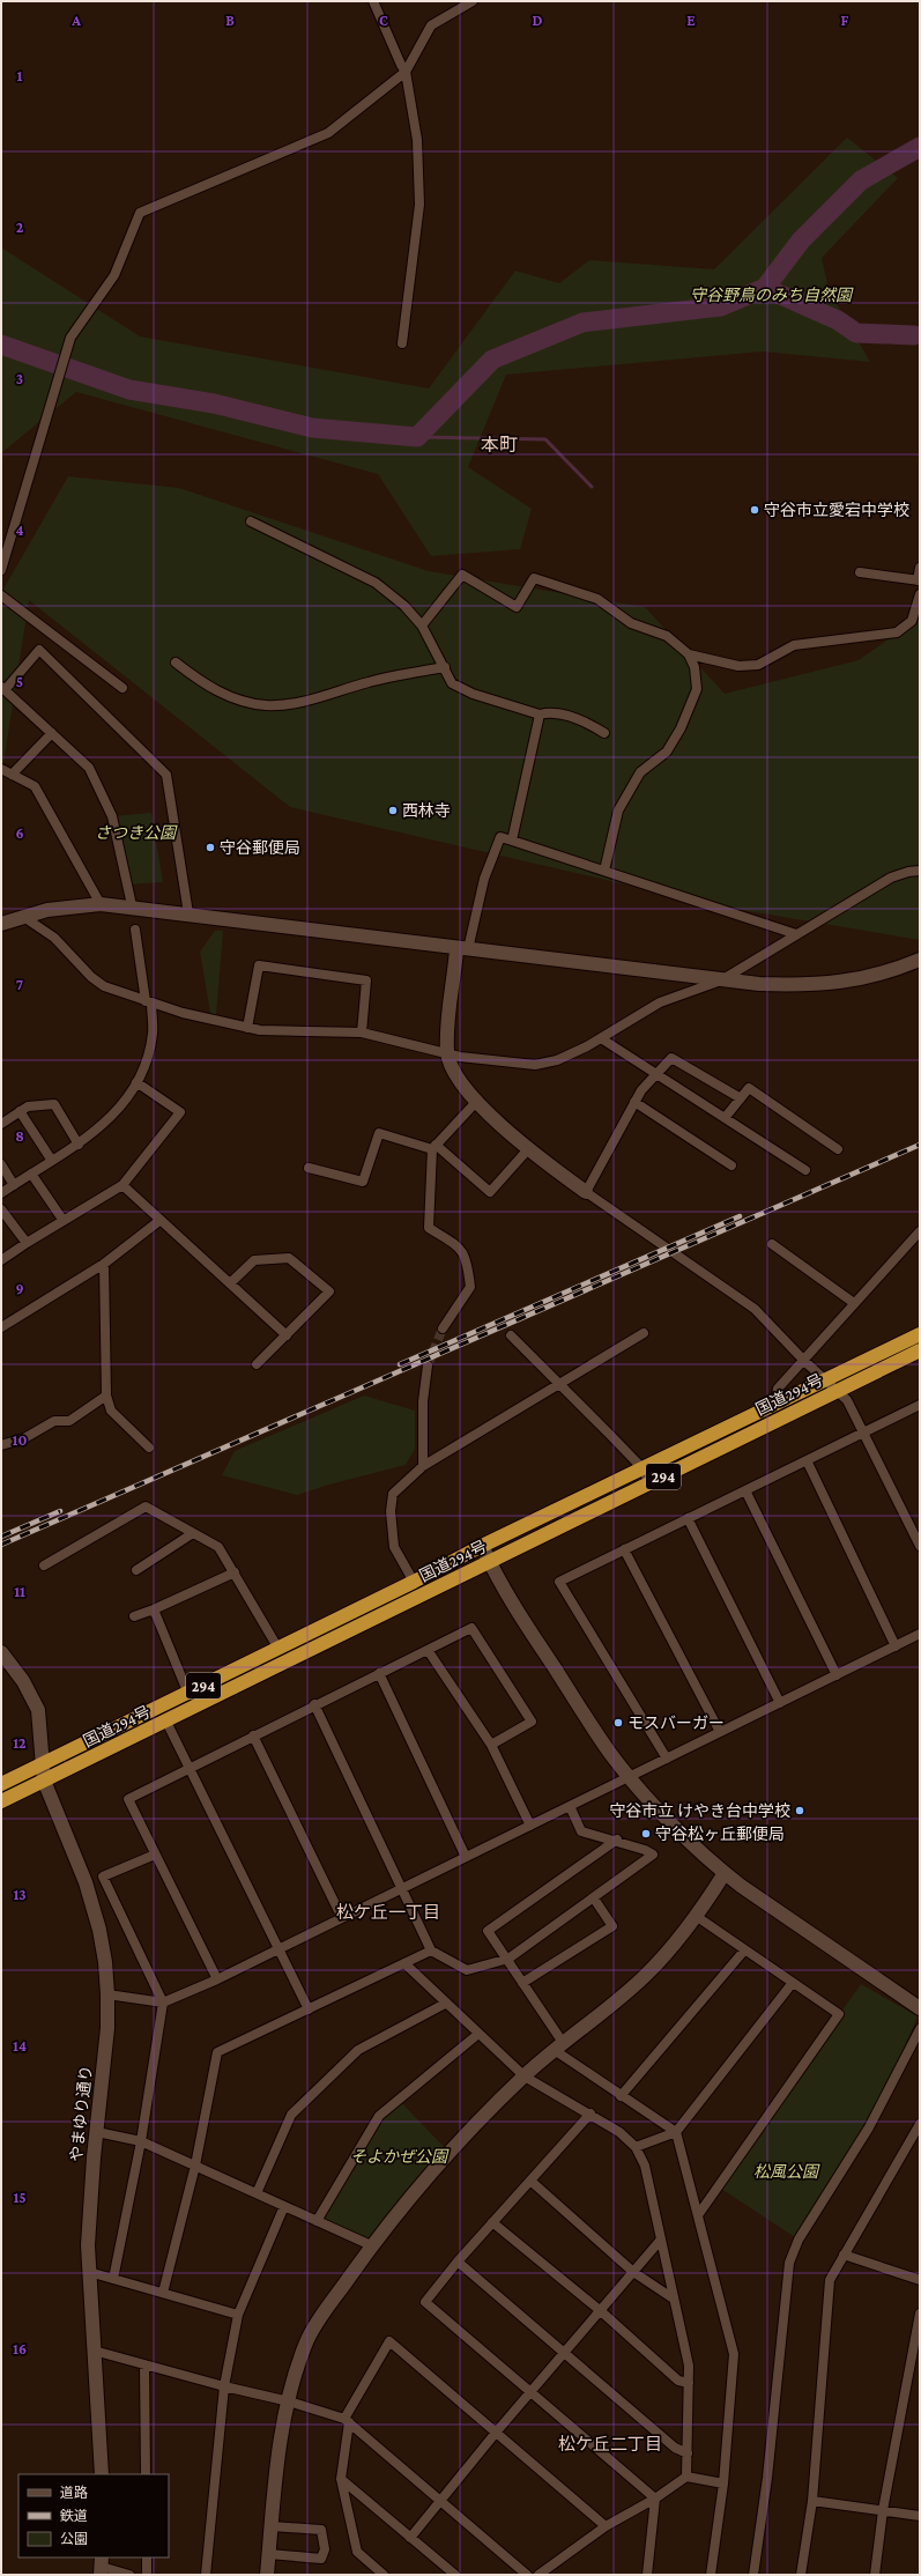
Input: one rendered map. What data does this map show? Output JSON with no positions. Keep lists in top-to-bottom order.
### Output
{
  "streets": {
    "highway": ["国道294号", "294"],
    "street": ["やまゆり通り"]
  },
  "crossings": [
    ["国道294号", "やまゆり通り"]
  ],
  "districts": ["本町", "松ケ丘一丁目", "松ケ丘二丁目"],
  "parks": [
    "守谷野鳥のみち自然園",
    "さつき公園",
    "そよかぜ公園",
    "松風公園"
  ],
  "places": [
    "守谷市立愛宕中学校",
    "西林寺",
    "守谷郵便局",
    "モスバーガー",
    "守谷市立 けやき台中学校",
    "守谷松ヶ丘郵便局"
  ],
  "legend": ["道路", "鉄道", "公園"],
  "grid": {
    "columns": [
      "A",
      "B",
      "C",
      "D",
      "E",
      "F"
    ],
    "rows": [
      "1",
      "2",
      "3",
      "4",
      "5",
      "6",
      "7",
      "8",
      "9",
      "10",
      "11",
      "12",
      "13",
      "14",
      "15",
      "16"
    ]
  }
}
